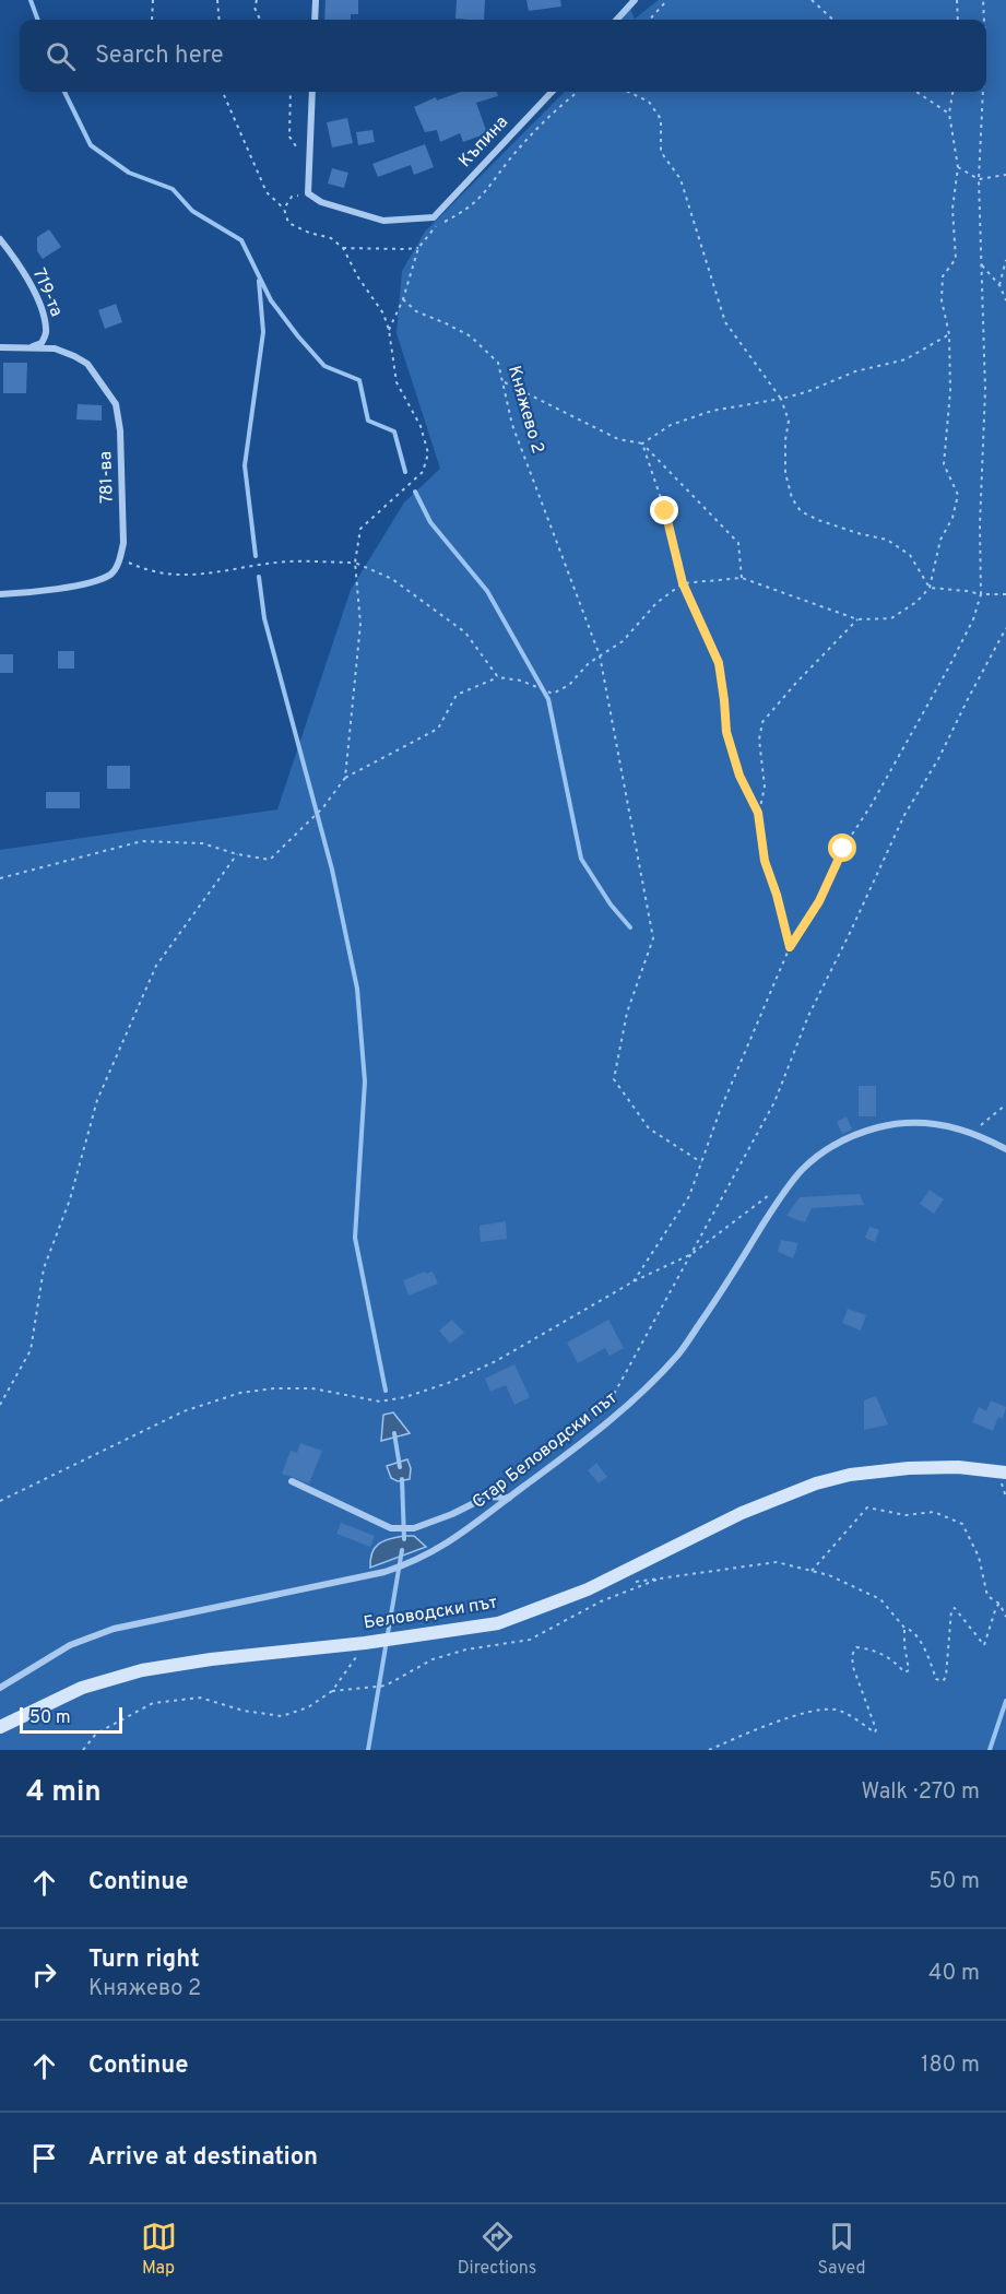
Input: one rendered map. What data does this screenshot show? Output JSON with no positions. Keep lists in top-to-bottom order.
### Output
{
  "streets": {
    "street": [
      "Къпина",
      "719-та",
      "781-ва",
      "Стар Беловодски път",
      "Беловодски път"
    ],
    "path": ["Княжево 2"]
  },
  "crossings": [
    ["719-та", "781-ва"]
  ],
  "scale_bar": "50 m",
  "page": {
    "search": "Search here",
    "scale": "50 m",
    "heading": ["4 min", "Walk · 270 m"],
    "list": [
      ["Continue", "50 m"],
      ["Turn right", "Княжево 2", "40 m"],
      ["Continue", "180 m"],
      "Arrive at destination"
    ],
    "nav": ["Map", "Directions", "Saved"]
  }
}
